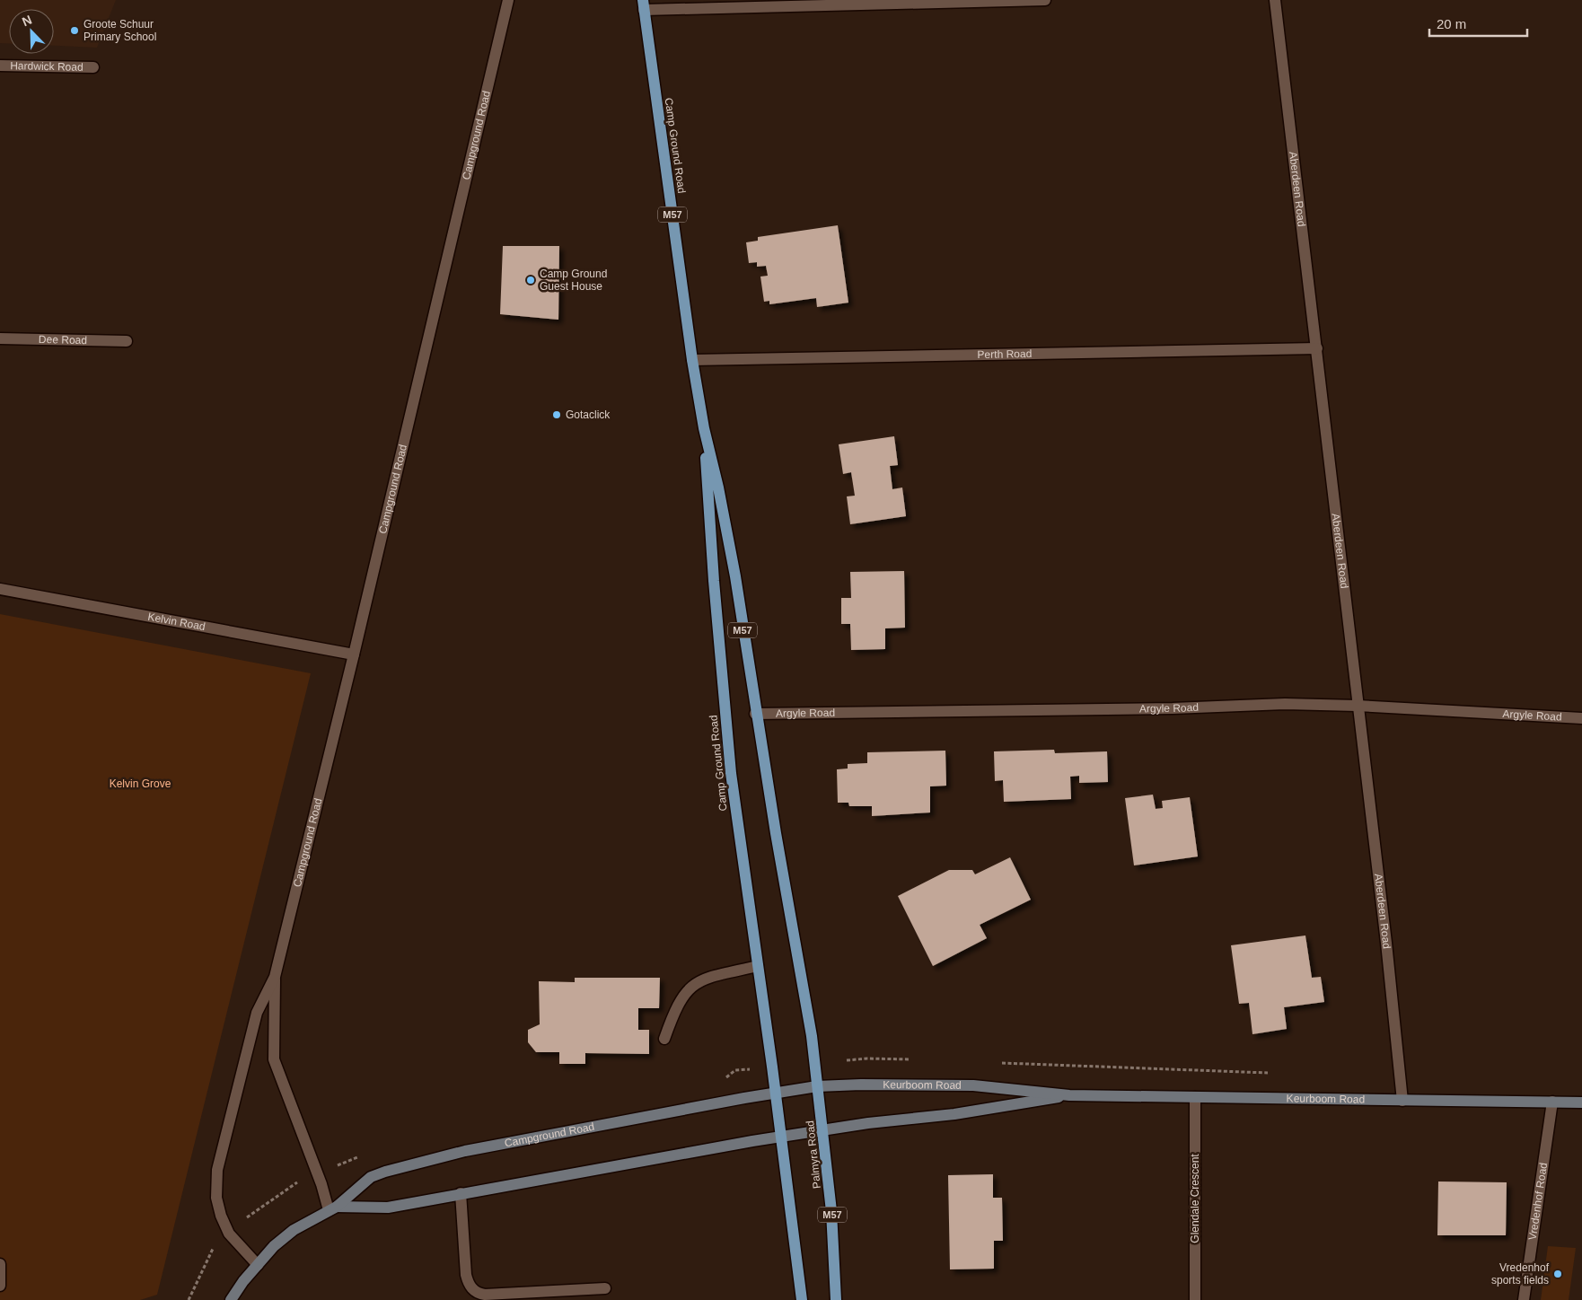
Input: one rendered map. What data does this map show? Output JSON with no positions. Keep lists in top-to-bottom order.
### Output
{
  "streets": {
    "main road": [
      "Campground Road",
      "Camp Ground Road",
      "M57",
      "Keurboom Road",
      "Palmyra Road"
    ],
    "street": [
      "Hardwick Road",
      "Aberdeen Road",
      "Dee Road",
      "Perth Road",
      "Kelvin Road",
      "Argyle Road",
      "Glendale Crescent",
      "Vredenhof Road"
    ]
  },
  "crossings": [
    ["Campground Road", "Camp Ground Road"],
    ["Campground Road", "M57"],
    ["Campground Road", "Kelvin Road"],
    ["Campground Road", "Keurboom Road"],
    ["Camp Ground Road", "M57"],
    ["Camp Ground Road", "Perth Road"],
    ["Camp Ground Road", "Argyle Road"],
    ["Camp Ground Road", "Keurboom Road"],
    ["Camp Ground Road", "Palmyra Road"],
    ["Aberdeen Road", "Perth Road"],
    ["Aberdeen Road", "Argyle Road"],
    ["Aberdeen Road", "Keurboom Road"],
    ["M57", "Keurboom Road"],
    ["Keurboom Road", "Palmyra Road"],
    ["Keurboom Road", "Glendale Crescent"],
    ["Keurboom Road", "Vredenhof Road"]
  ],
  "parks": ["Kelvin Grove"],
  "places": [
    "Groote Schuur Primary School",
    "Camp Ground Guest House",
    "Gotaclick",
    "Vredenhof sports fields"
  ],
  "scale_bar": "20 m",
  "north": "top left"
}
